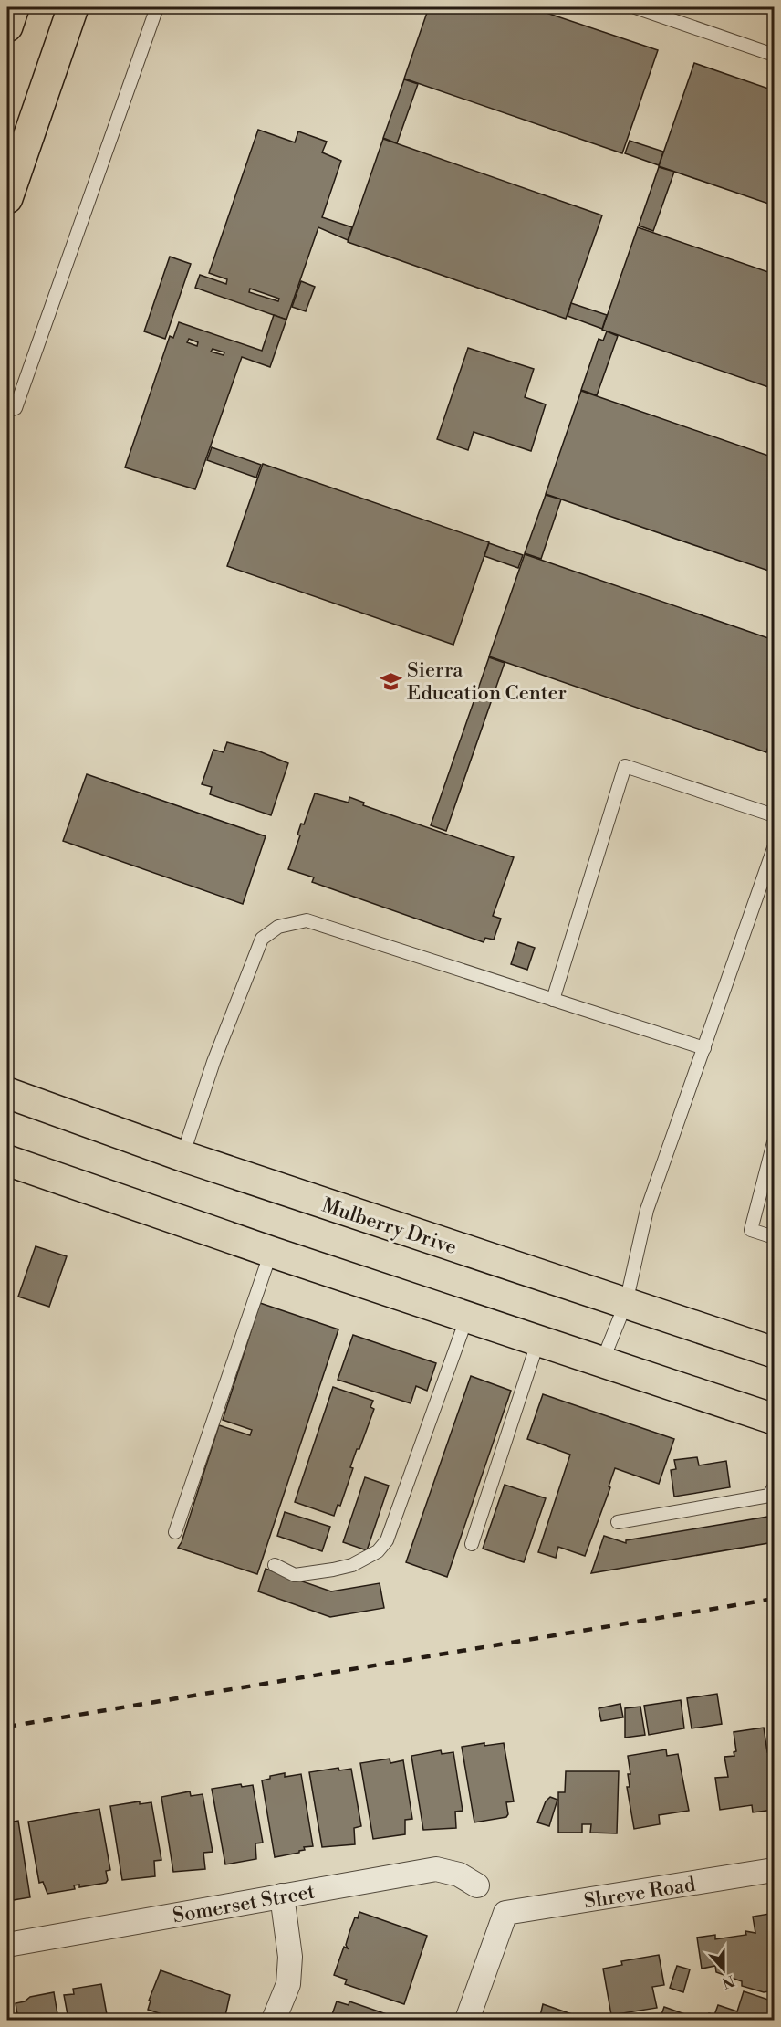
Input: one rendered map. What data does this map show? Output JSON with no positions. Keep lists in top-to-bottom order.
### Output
{
  "streets": {
    "main road": ["Mulberry Drive"],
    "street": ["Shreve Road", "Somerset Street"]
  },
  "places": {
    "school or university": ["Sierra Education Center"]
  },
  "north": "bottom"
}
